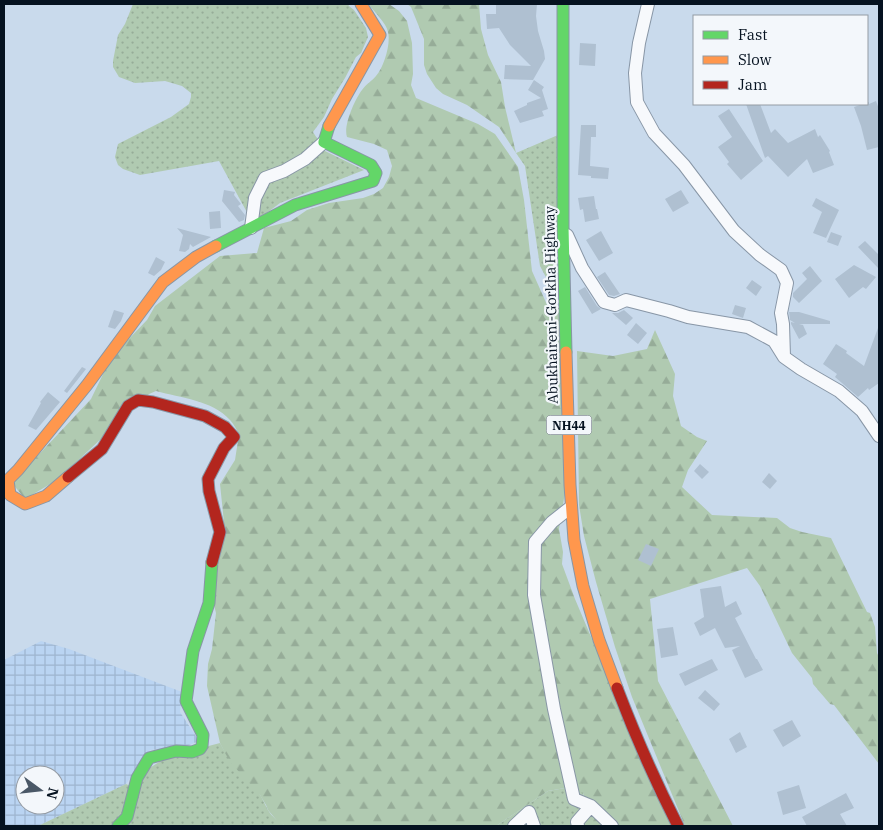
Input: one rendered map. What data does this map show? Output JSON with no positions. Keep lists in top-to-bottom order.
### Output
{
  "streets": {
    "street": ["Abukhaireni-Gorkha Highway", "NH44"]
  },
  "legend": ["Fast", "Slow", "Jam"],
  "north": "right"
}
